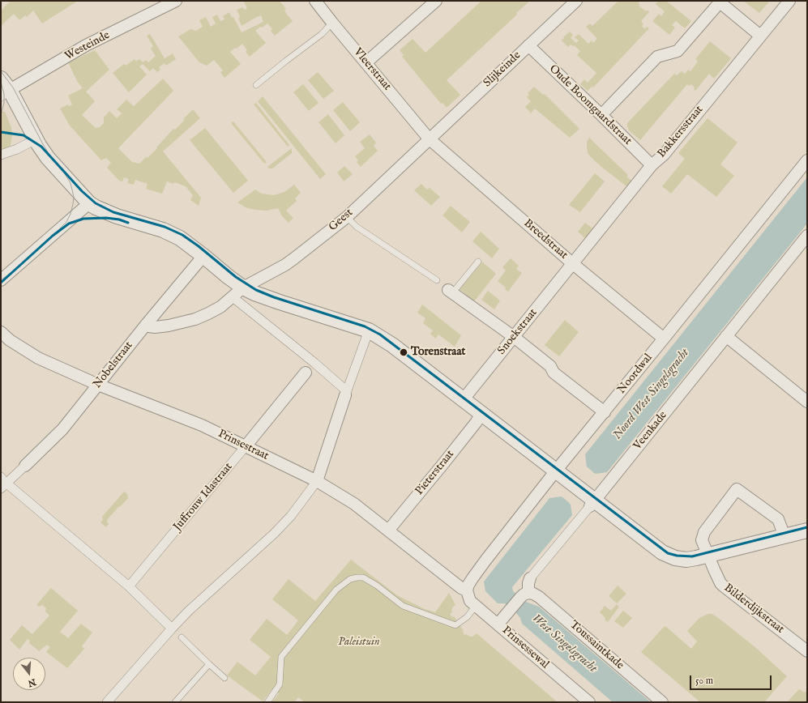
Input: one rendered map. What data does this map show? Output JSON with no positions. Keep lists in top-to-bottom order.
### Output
{
  "streets": {
    "street": [
      "Westeinde",
      "Vleerstraat",
      "Slijkeinde",
      "Oude Boomgaardstraat",
      "Bakkersstraat",
      "Geest",
      "Breedstraat",
      "Snoekstraat",
      "Nobelstraat",
      "Noordwal",
      "Veenkade",
      "Prinsestraat",
      "Pieterstraat",
      "Juffrouw Idastraat",
      "Bilderdijkstraat",
      "Toussaintkade",
      "Prinsessewal"
    ]
  },
  "crossings": [
    ["Vleerstraat", "Slijkeinde"],
    ["Vleerstraat", "Geest"],
    ["Vleerstraat", "Breedstraat"],
    ["Slijkeinde", "Oude Boomgaardstraat"],
    ["Slijkeinde", "Geest"],
    ["Slijkeinde", "Breedstraat"],
    ["Oude Boomgaardstraat", "Bakkersstraat"],
    ["Bakkersstraat", "Breedstraat"],
    ["Bakkersstraat", "Snoekstraat"],
    ["Geest", "Breedstraat"],
    ["Breedstraat", "Snoekstraat"],
    ["Breedstraat", "Noordwal"],
    ["Nobelstraat", "Prinsestraat"],
    ["Noordwal", "Prinsestraat"],
    ["Noordwal", "Prinsessewal"],
    ["Veenkade", "Toussaintkade"],
    ["Prinsestraat", "Pieterstraat"],
    ["Prinsestraat", "Juffrouw Idastraat"],
    ["Prinsestraat", "Prinsessewal"]
  ],
  "water": ["Noord West Singelsgracht", "West Singelsgracht"],
  "parks": ["Paleistuin"],
  "places": ["Torenstraat"],
  "scale_bar": "50 m",
  "north": "bottom"
}
